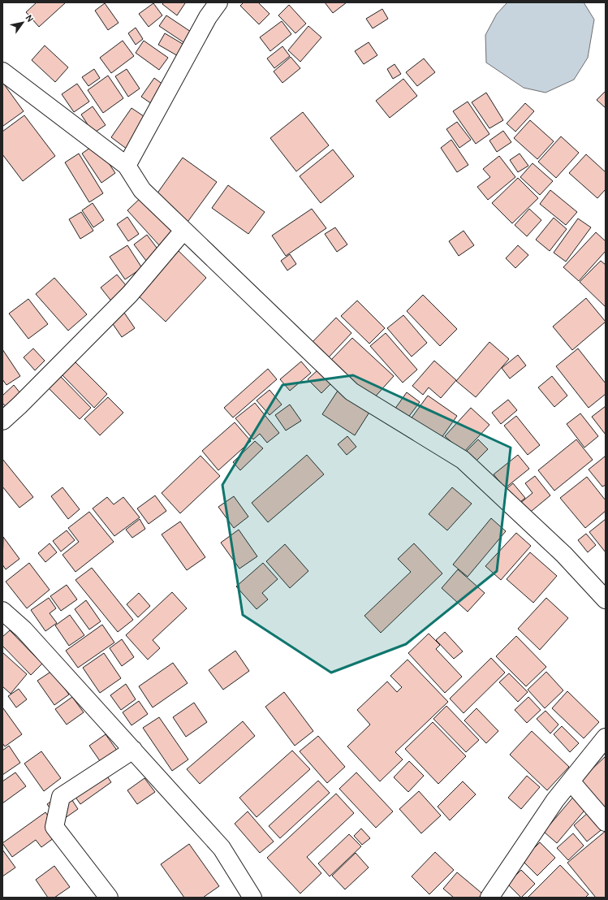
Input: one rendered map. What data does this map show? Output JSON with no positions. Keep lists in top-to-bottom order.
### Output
{
  "north": "top right"
}
